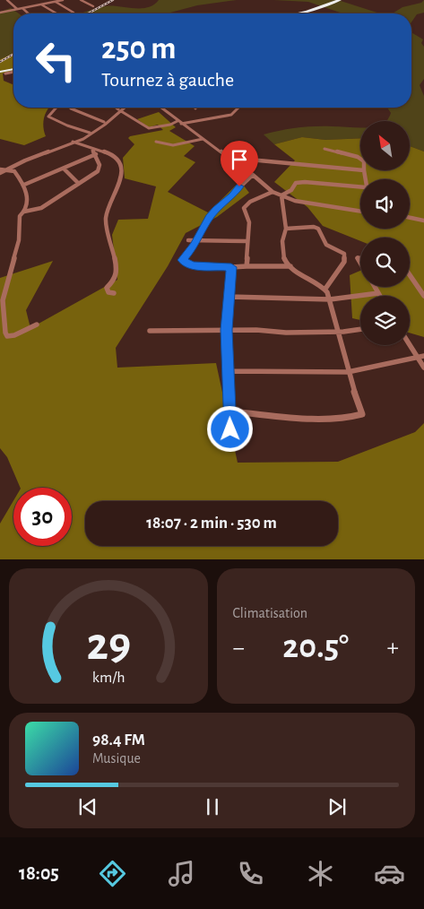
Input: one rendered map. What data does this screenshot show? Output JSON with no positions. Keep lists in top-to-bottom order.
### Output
{
  "north": "top left",
  "page": {
    "turn": ["250 m", "Tournez à gauche"],
    "limit": "30",
    "trip": "18:07 · 2 min · 530 m",
    "tile": "Climatisation",
    "heat": ["−", "20.5°", "+"],
    "song": ["98.4 FM", "Musique"],
    "tabs": "18:05",
    "gauge": ["29", "km/h"]
  }
}
